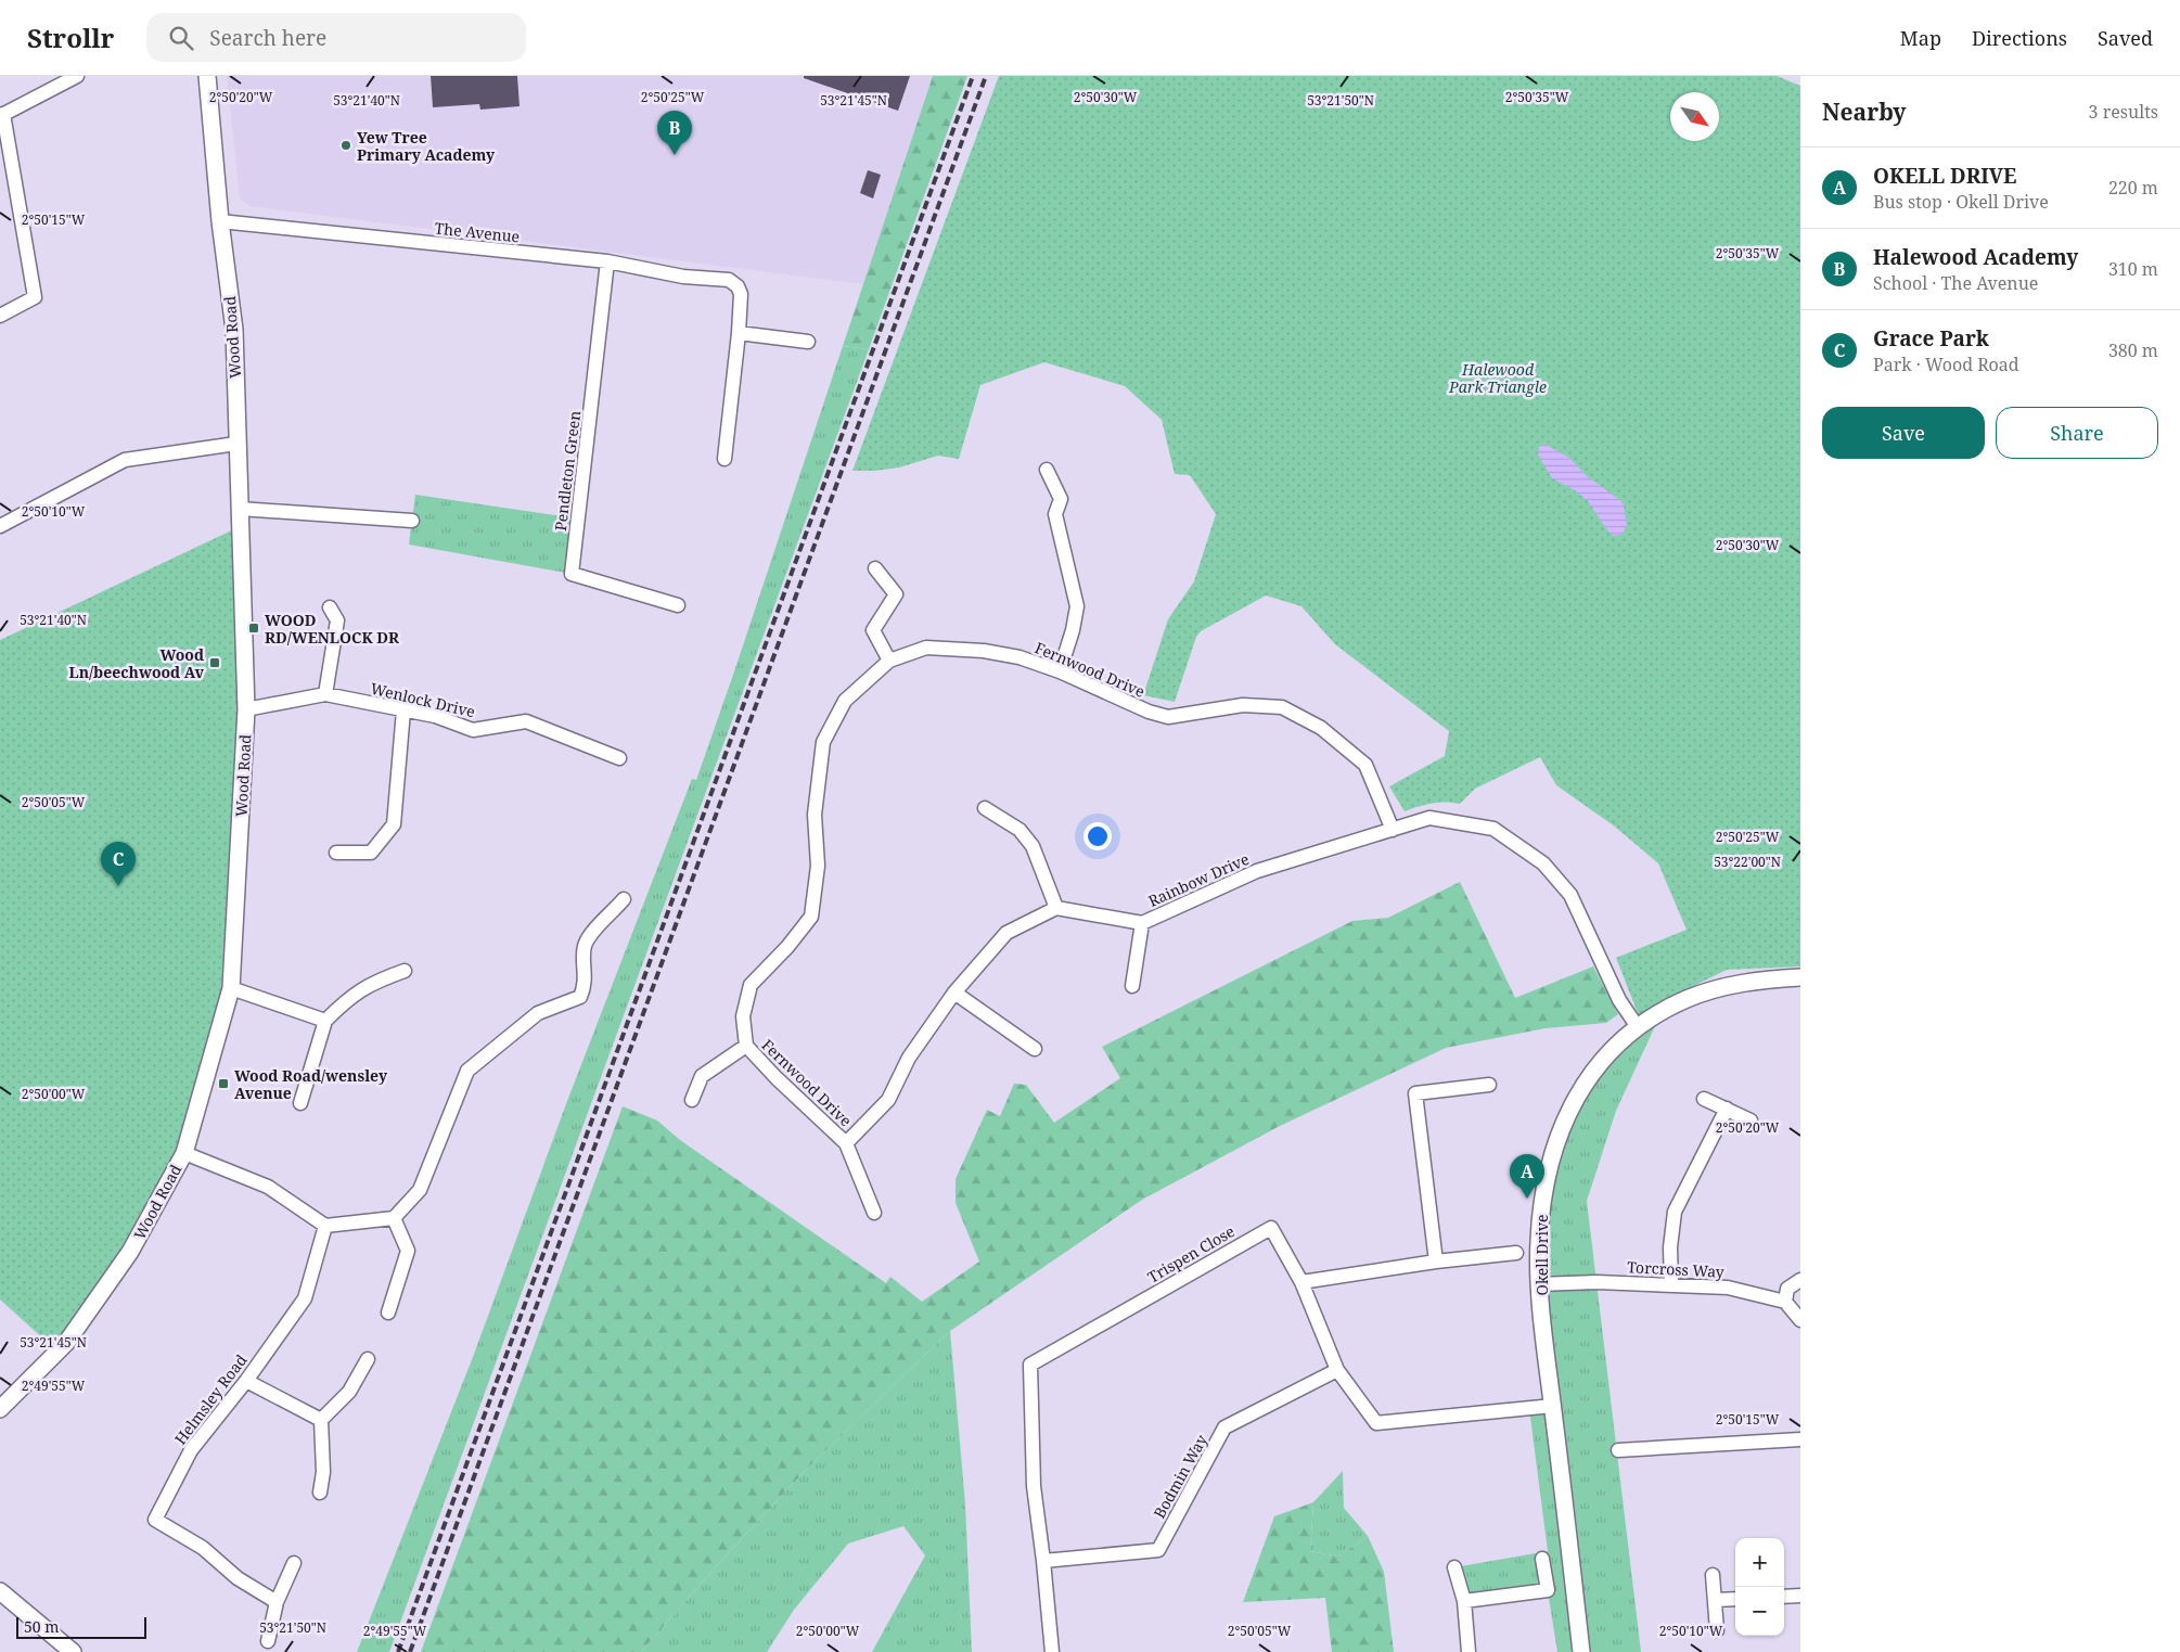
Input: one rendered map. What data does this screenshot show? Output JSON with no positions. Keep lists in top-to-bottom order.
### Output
{
  "streets": {
    "street": [
      "The Avenue",
      "Wood Road",
      "Pendleton Green",
      "Fernwood Drive",
      "Wenlock Drive",
      "Rainbow Drive",
      "Trispen Close",
      "Okell Drive",
      "Torcross Way",
      "Helmsley Road",
      "Bodmin Way"
    ]
  },
  "crossings": [
    ["The Avenue", "Wood Road"],
    ["The Avenue", "Pendleton Green"],
    ["Wood Road", "Wenlock Drive"],
    ["Fernwood Drive", "Rainbow Drive"],
    ["Rainbow Drive", "Okell Drive"],
    ["Trispen Close", "Okell Drive"],
    ["Trispen Close", "Bodmin Way"],
    ["Okell Drive", "Torcross Way"]
  ],
  "parks": ["Halewood Park Triangle"],
  "places": {
    "other": ["Yew Tree Primary Academy"],
    "transit": ["WOOD RD/WENLOCK DR", "Wood Ln/beechwood Av", "Wood Road/wensley Avenue"]
  },
  "scale_bar": "50 m",
  "north": "bottom right",
  "page": {
    "header": "Strollr",
    "search": "Search here",
    "nav": ["Map", "Directions", "Saved"],
    "heading": ["Nearby", "3 results"],
    "pins": ["B", "C", "A"],
    "list": [
      {
        "mark": "A",
        "name": "OKELL DRIVE",
        "note": "Bus stop · Okell Drive",
        "value": "220 m"
      },
      {
        "mark": "B",
        "name": "Halewood Academy",
        "note": "School · The Avenue",
        "value": "310 m"
      },
      {
        "mark": "C",
        "name": "Grace Park",
        "note": "Park · Wood Road",
        "value": "380 m"
      }
    ],
    "buttons": ["Save", "Share"],
    "map_buttons": ["+", "−"],
    "scale": "50 m"
  },
  "coordinates": [
    "2°50'20\"W",
    "2°50'25\"W",
    "2°50'30\"W",
    "2°50'35\"W",
    "53°21'40\"N",
    "53°21'45\"N",
    "53°21'50\"N",
    "2°50'15\"W",
    "2°50'10\"W",
    "2°50'05\"W",
    "53°22'00\"N",
    "2°50'00\"W",
    "2°49'55\"W"
  ]
}
